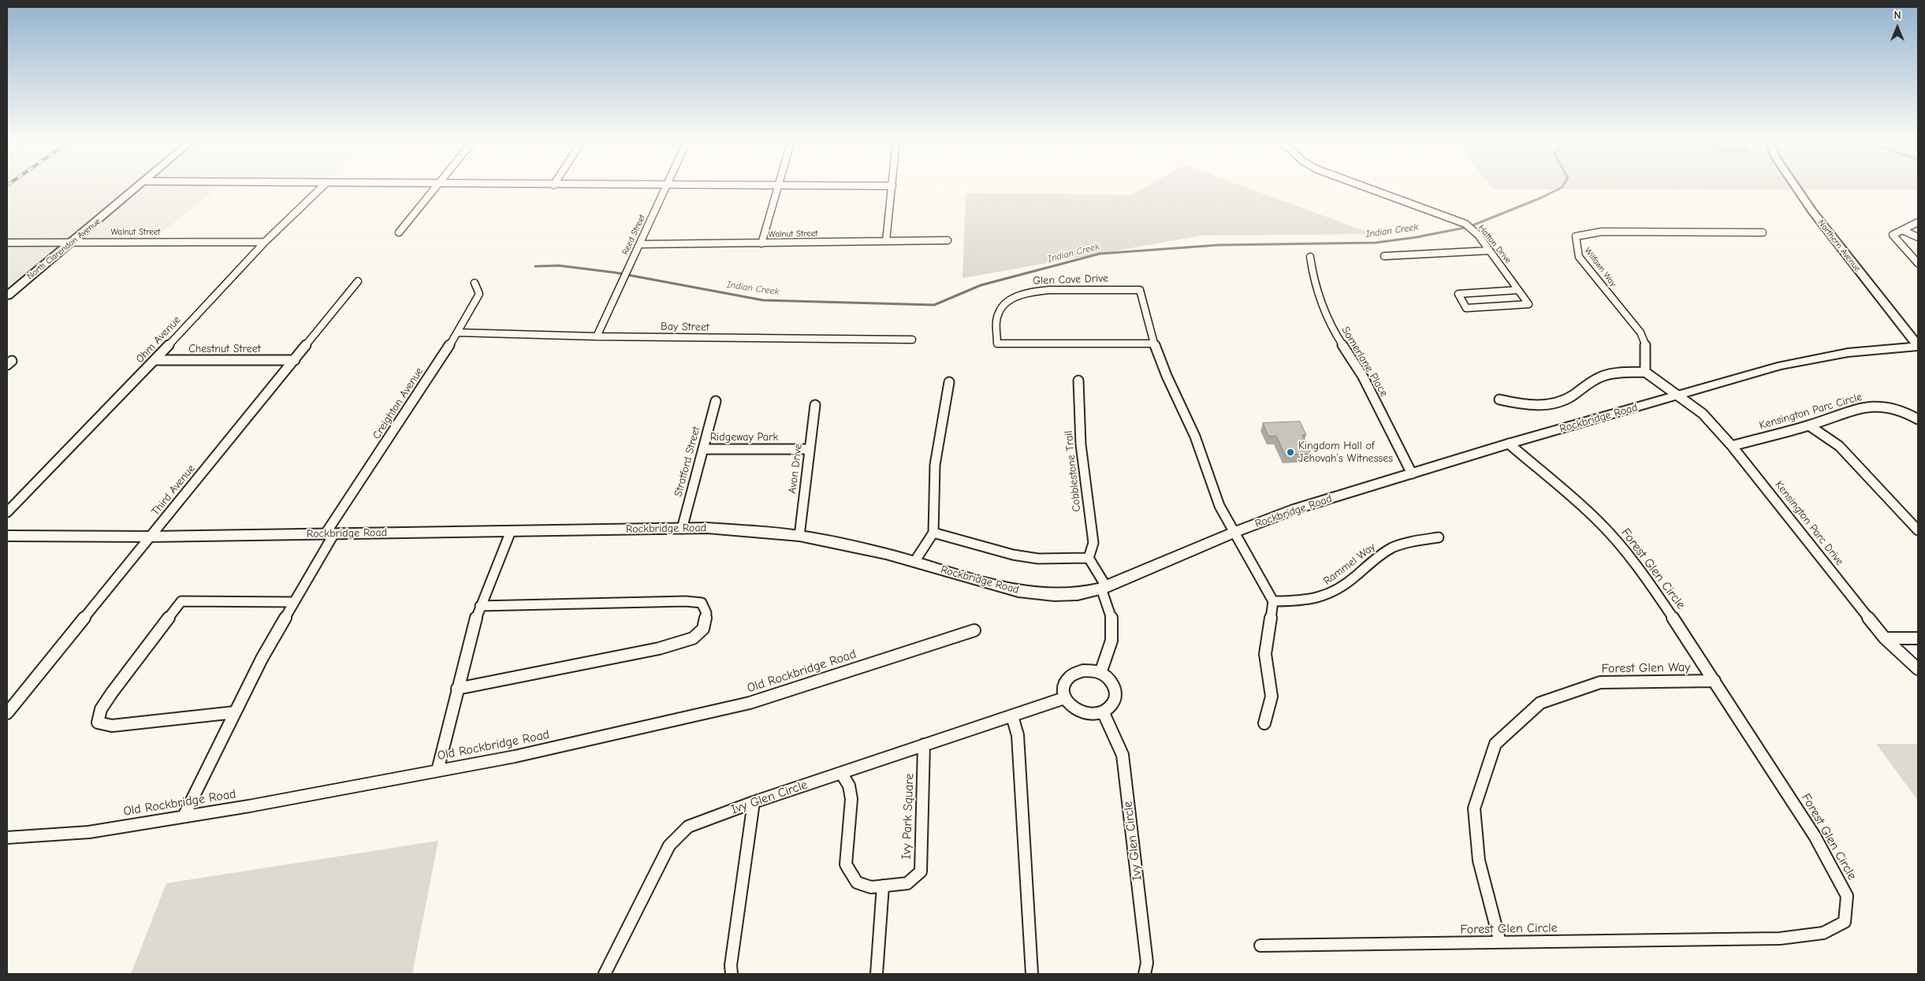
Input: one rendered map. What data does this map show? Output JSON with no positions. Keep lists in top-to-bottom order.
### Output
{
  "streets": {
    "street": [
      "Walnut Street",
      "Reed Street",
      "Hatton Drive",
      "Northern Avenue",
      "North Clarendon Avenue",
      "Wilfawn Way",
      "Glen Cove Drive",
      "Bay Street",
      "Ohm Avenue",
      "Chestnut Street",
      "Somerlane Place",
      "Creighton Avenue",
      "Kensington Parc Circle",
      "Rockbridge Road",
      "Ridgeway Park",
      "Stratford Street",
      "Avon Drive",
      "Cobblestone Trail",
      "Third Avenue",
      "Kensington Parc Drive",
      "Rammel Way",
      "Forest Glen Circle",
      "Forest Glen Way",
      "Old Rockbridge Road",
      "Ivy Glen Circle",
      "Ivy Park Square"
    ]
  },
  "crossings": [
    ["Walnut Street", "Reed Street"],
    ["Walnut Street", "North Clarendon Avenue"],
    ["Walnut Street", "Ohm Avenue"],
    ["Reed Street", "Bay Street"],
    ["Northern Avenue", "Rockbridge Road"],
    ["Glen Cove Drive", "Rockbridge Road"],
    ["Glen Cove Drive", "Rammel Way"],
    ["Bay Street", "Creighton Avenue"],
    ["Ohm Avenue", "Chestnut Street"],
    ["Chestnut Street", "Third Avenue"],
    ["Somerlane Place", "Rockbridge Road"],
    ["Creighton Avenue", "Rockbridge Road"],
    ["Creighton Avenue", "Old Rockbridge Road"],
    ["Kensington Parc Circle", "Kensington Parc Drive"],
    ["Rockbridge Road", "Stratford Street"],
    ["Rockbridge Road", "Avon Drive"],
    ["Rockbridge Road", "Third Avenue"],
    ["Rockbridge Road", "Kensington Parc Drive"],
    ["Rockbridge Road", "Forest Glen Circle"],
    ["Ridgeway Park", "Stratford Street"],
    ["Ridgeway Park", "Avon Drive"],
    ["Forest Glen Circle", "Forest Glen Way"],
    ["Ivy Glen Circle", "Ivy Park Square"]
  ],
  "water": ["Indian Creek"],
  "places": ["Kingdom Hall of Jehovah’s Witnesses"],
  "north": "top"
}
